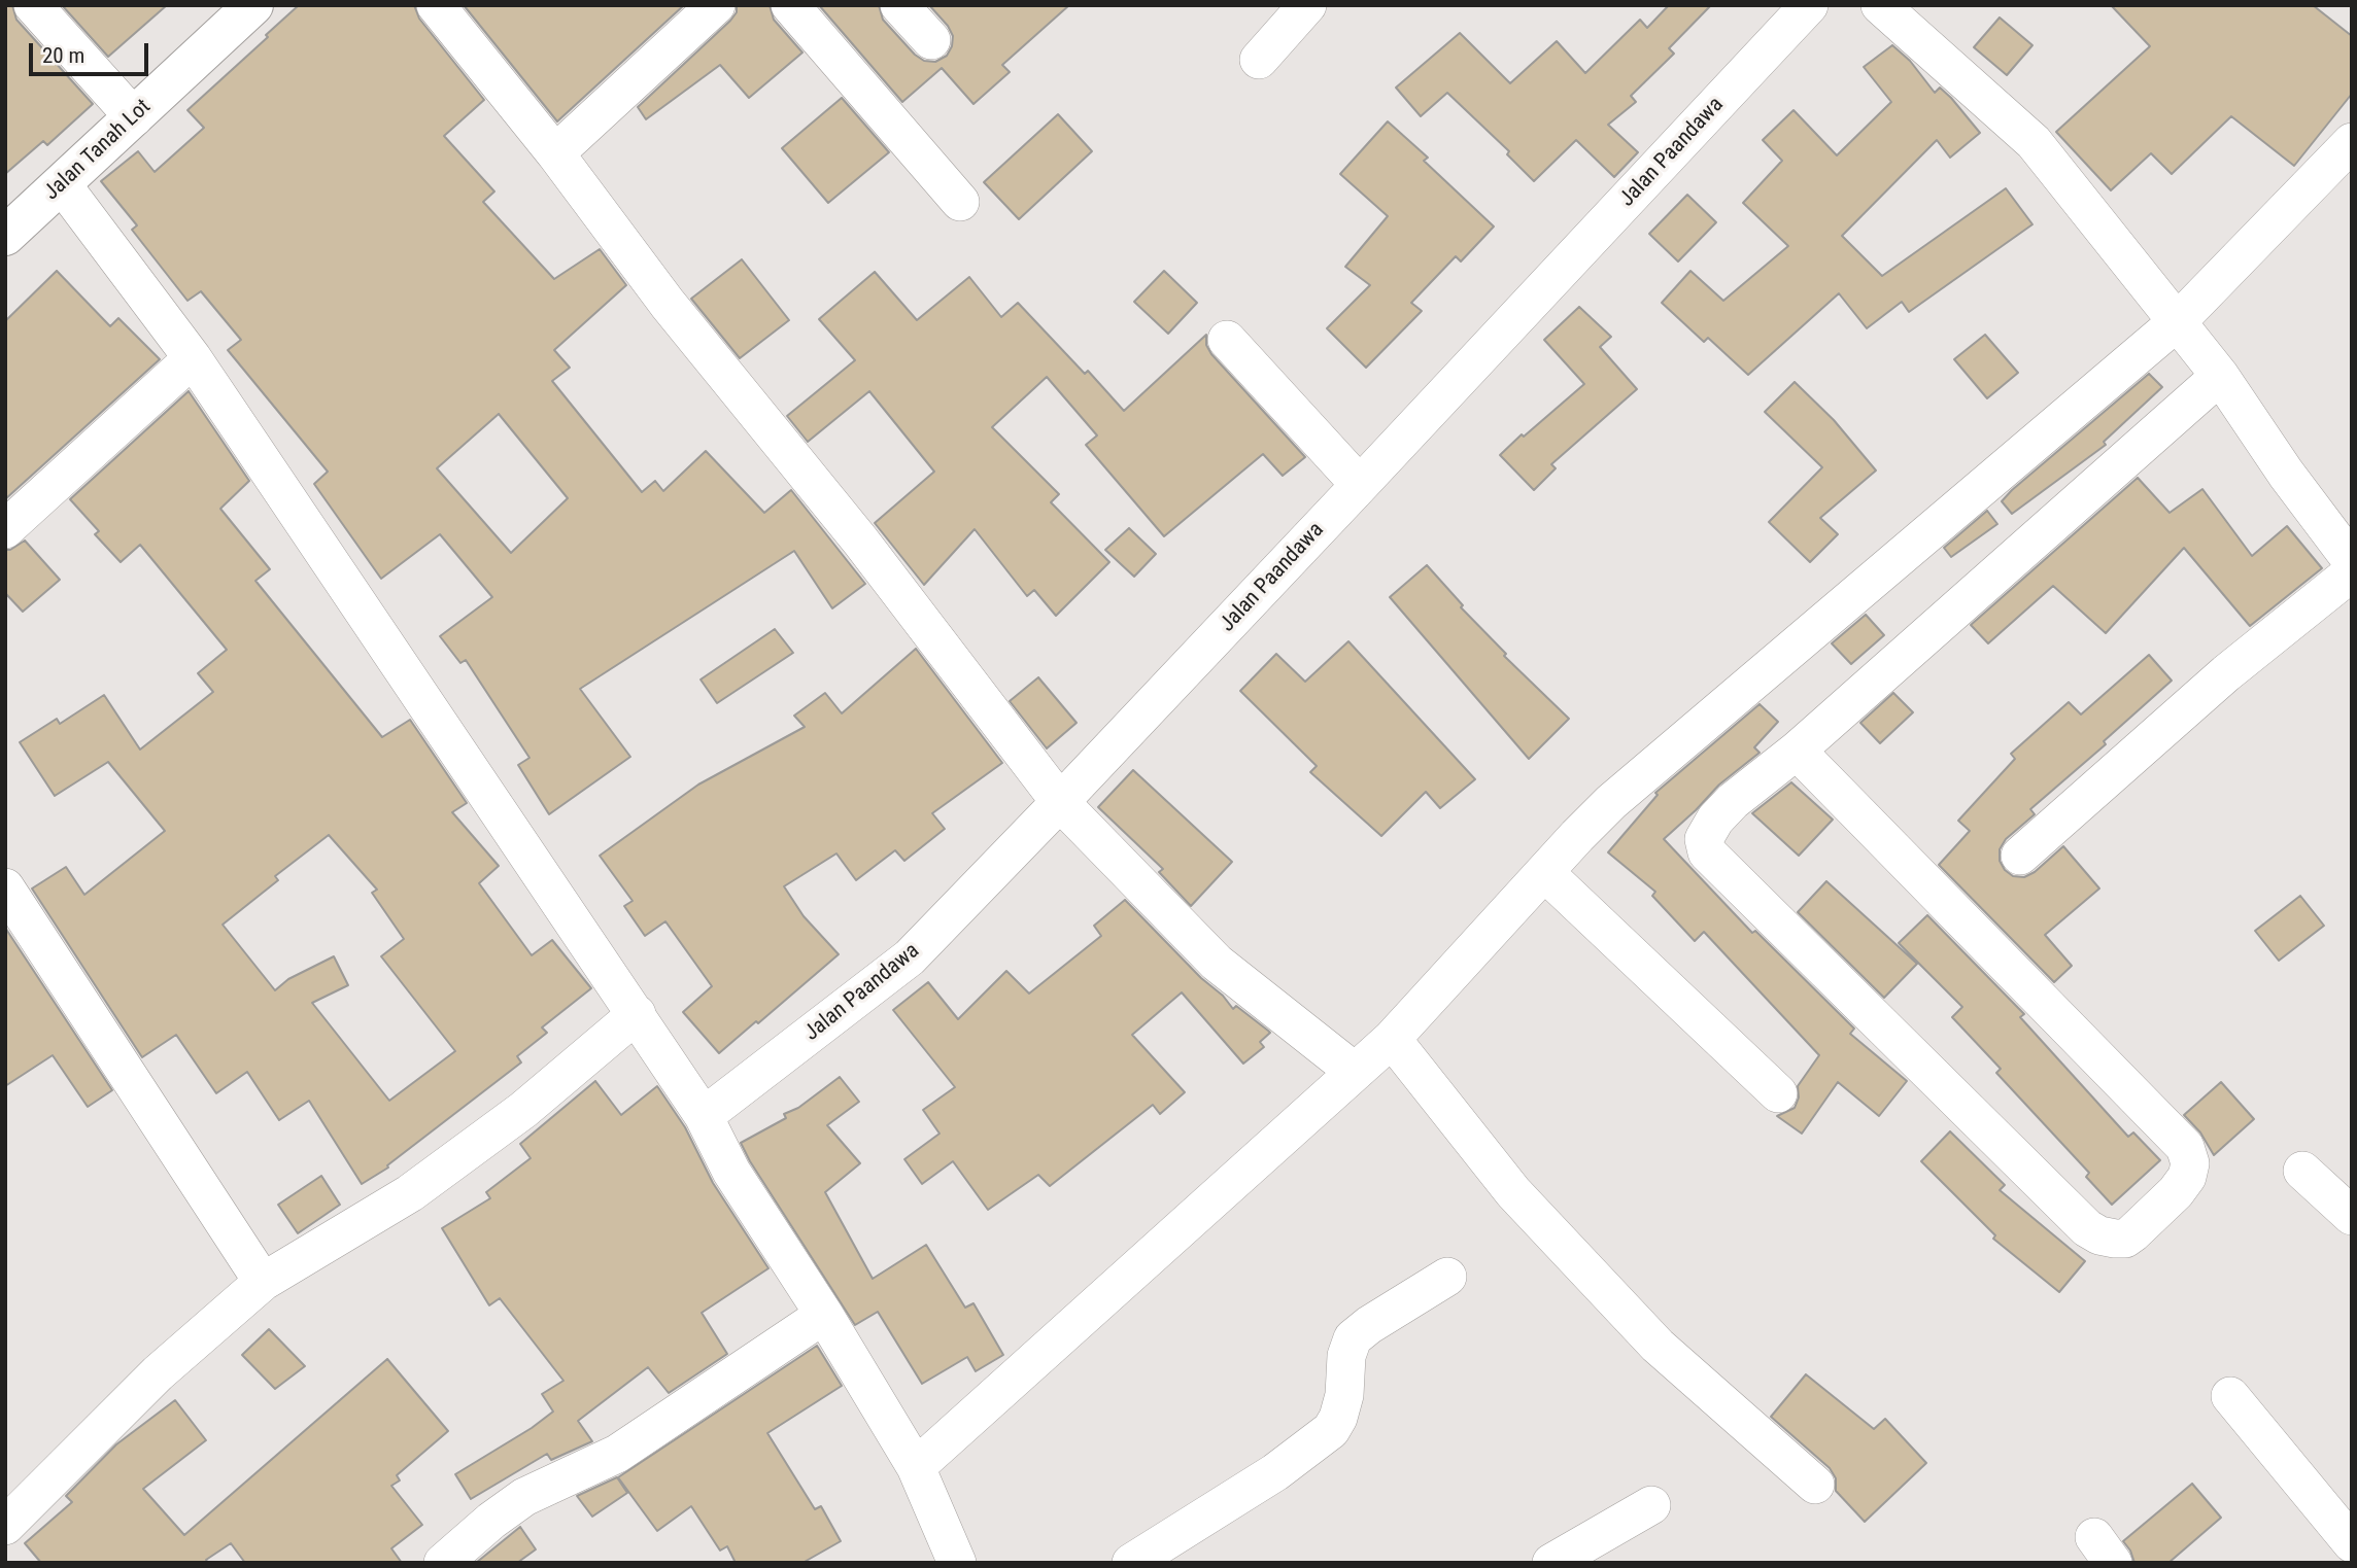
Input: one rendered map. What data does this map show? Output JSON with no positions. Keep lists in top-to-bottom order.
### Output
{
  "streets": {
    "main road": ["Jalan Tanah Lot"],
    "street": ["Jalan Paandawa"]
  },
  "scale_bar": "20 m"
}
